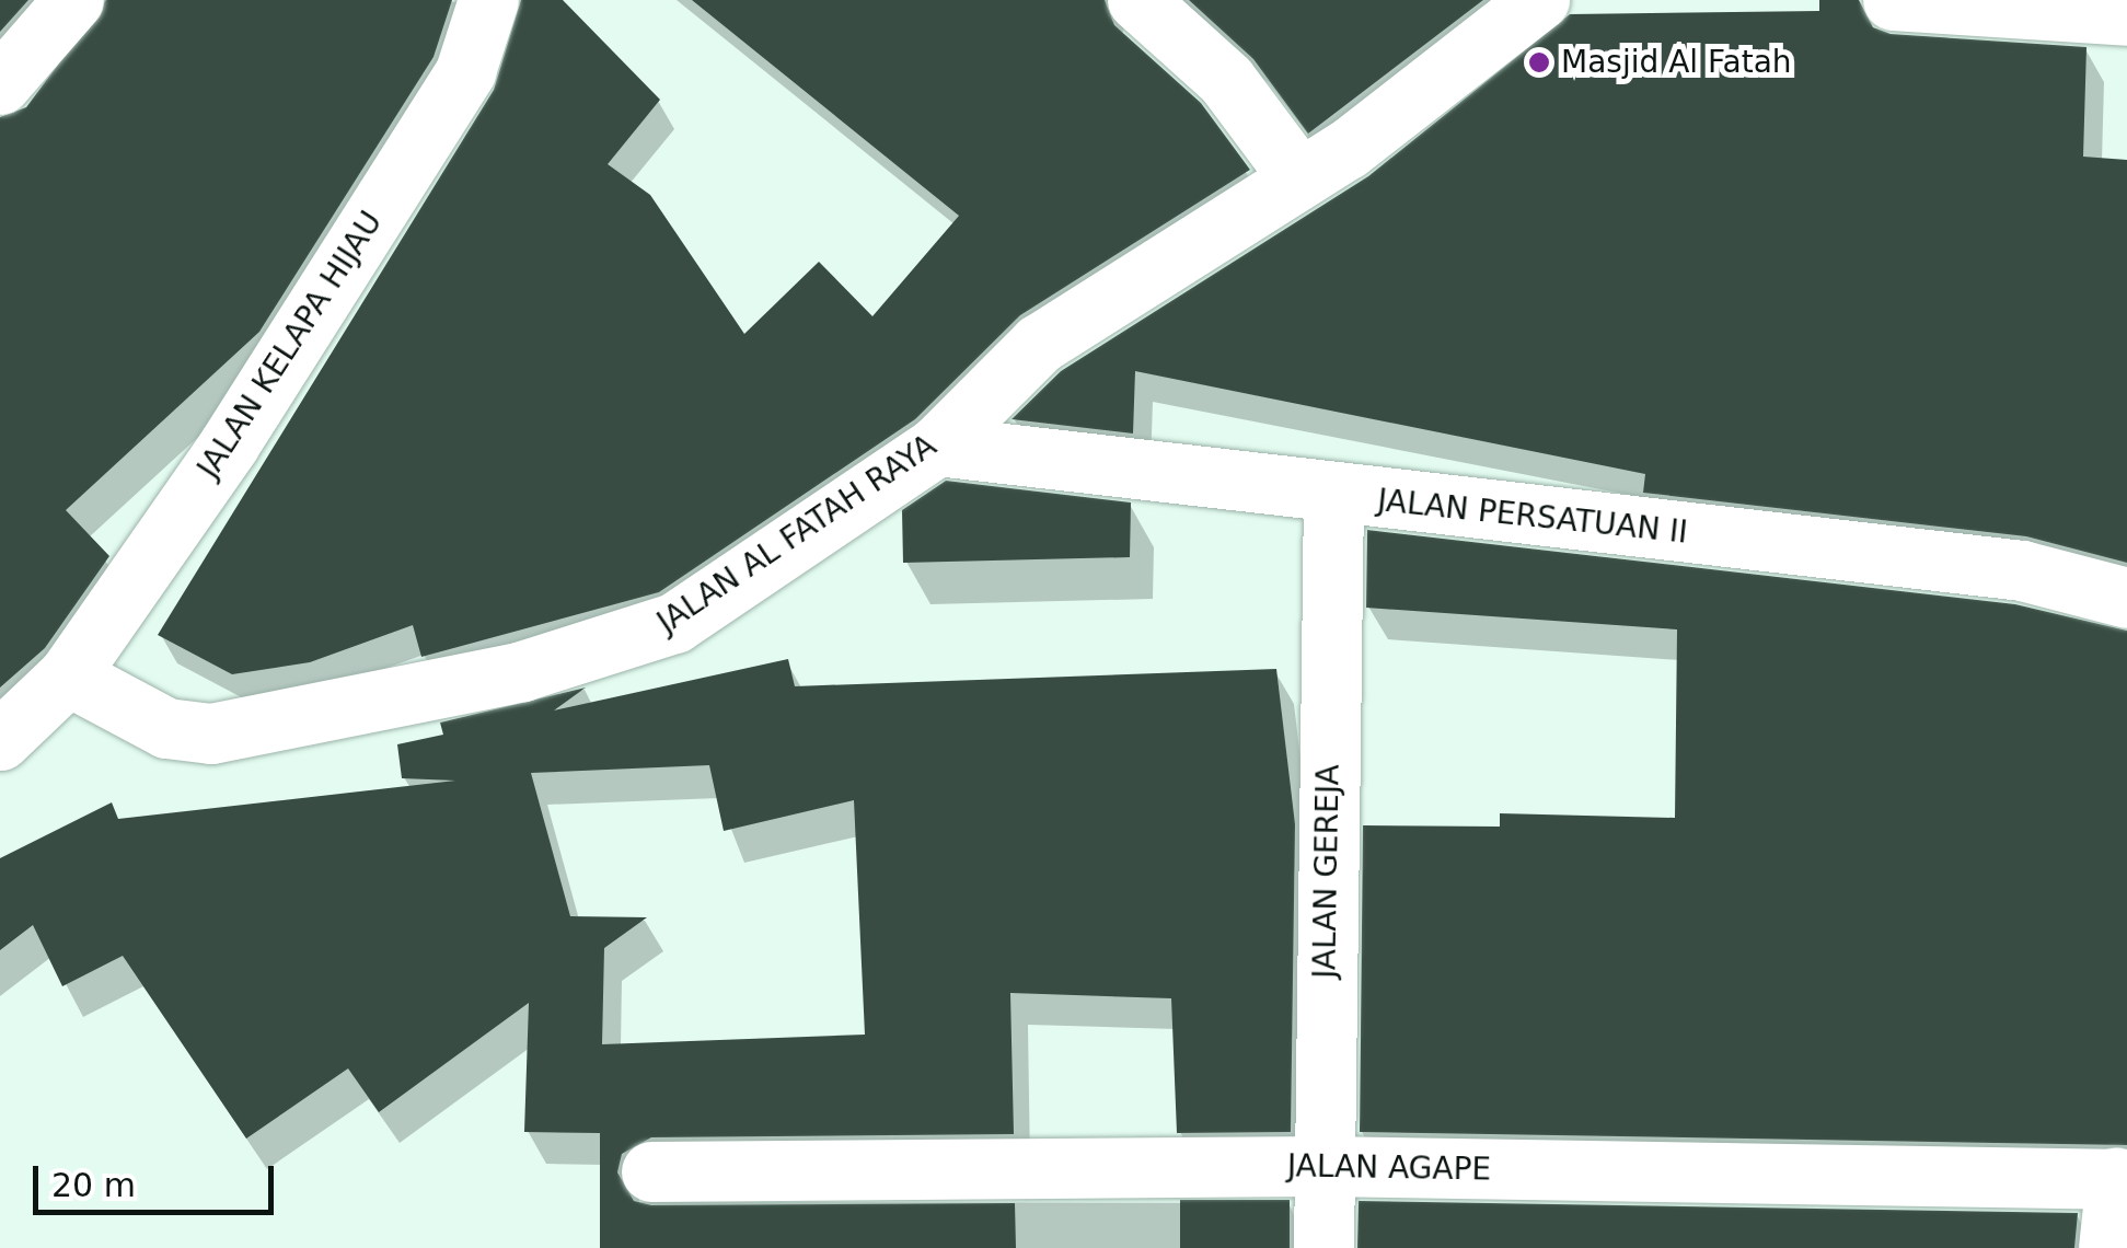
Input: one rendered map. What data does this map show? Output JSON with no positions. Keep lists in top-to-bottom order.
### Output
{
  "streets": {
    "street": [
      "JALAN KELAPA HIJAU",
      "JALAN PERSATUAN II",
      "JALAN AL FATAH RAYA",
      "JALAN GEREJA",
      "JALAN AGAPE"
    ]
  },
  "crossings": [
    ["JALAN KELAPA HIJAU", "JALAN AL FATAH RAYA"],
    ["JALAN PERSATUAN II", "JALAN AL FATAH RAYA"],
    ["JALAN PERSATUAN II", "JALAN GEREJA"],
    ["JALAN GEREJA", "JALAN AGAPE"]
  ],
  "places": ["Masjid Al Fatah"],
  "scale_bar": "20 m"
}
